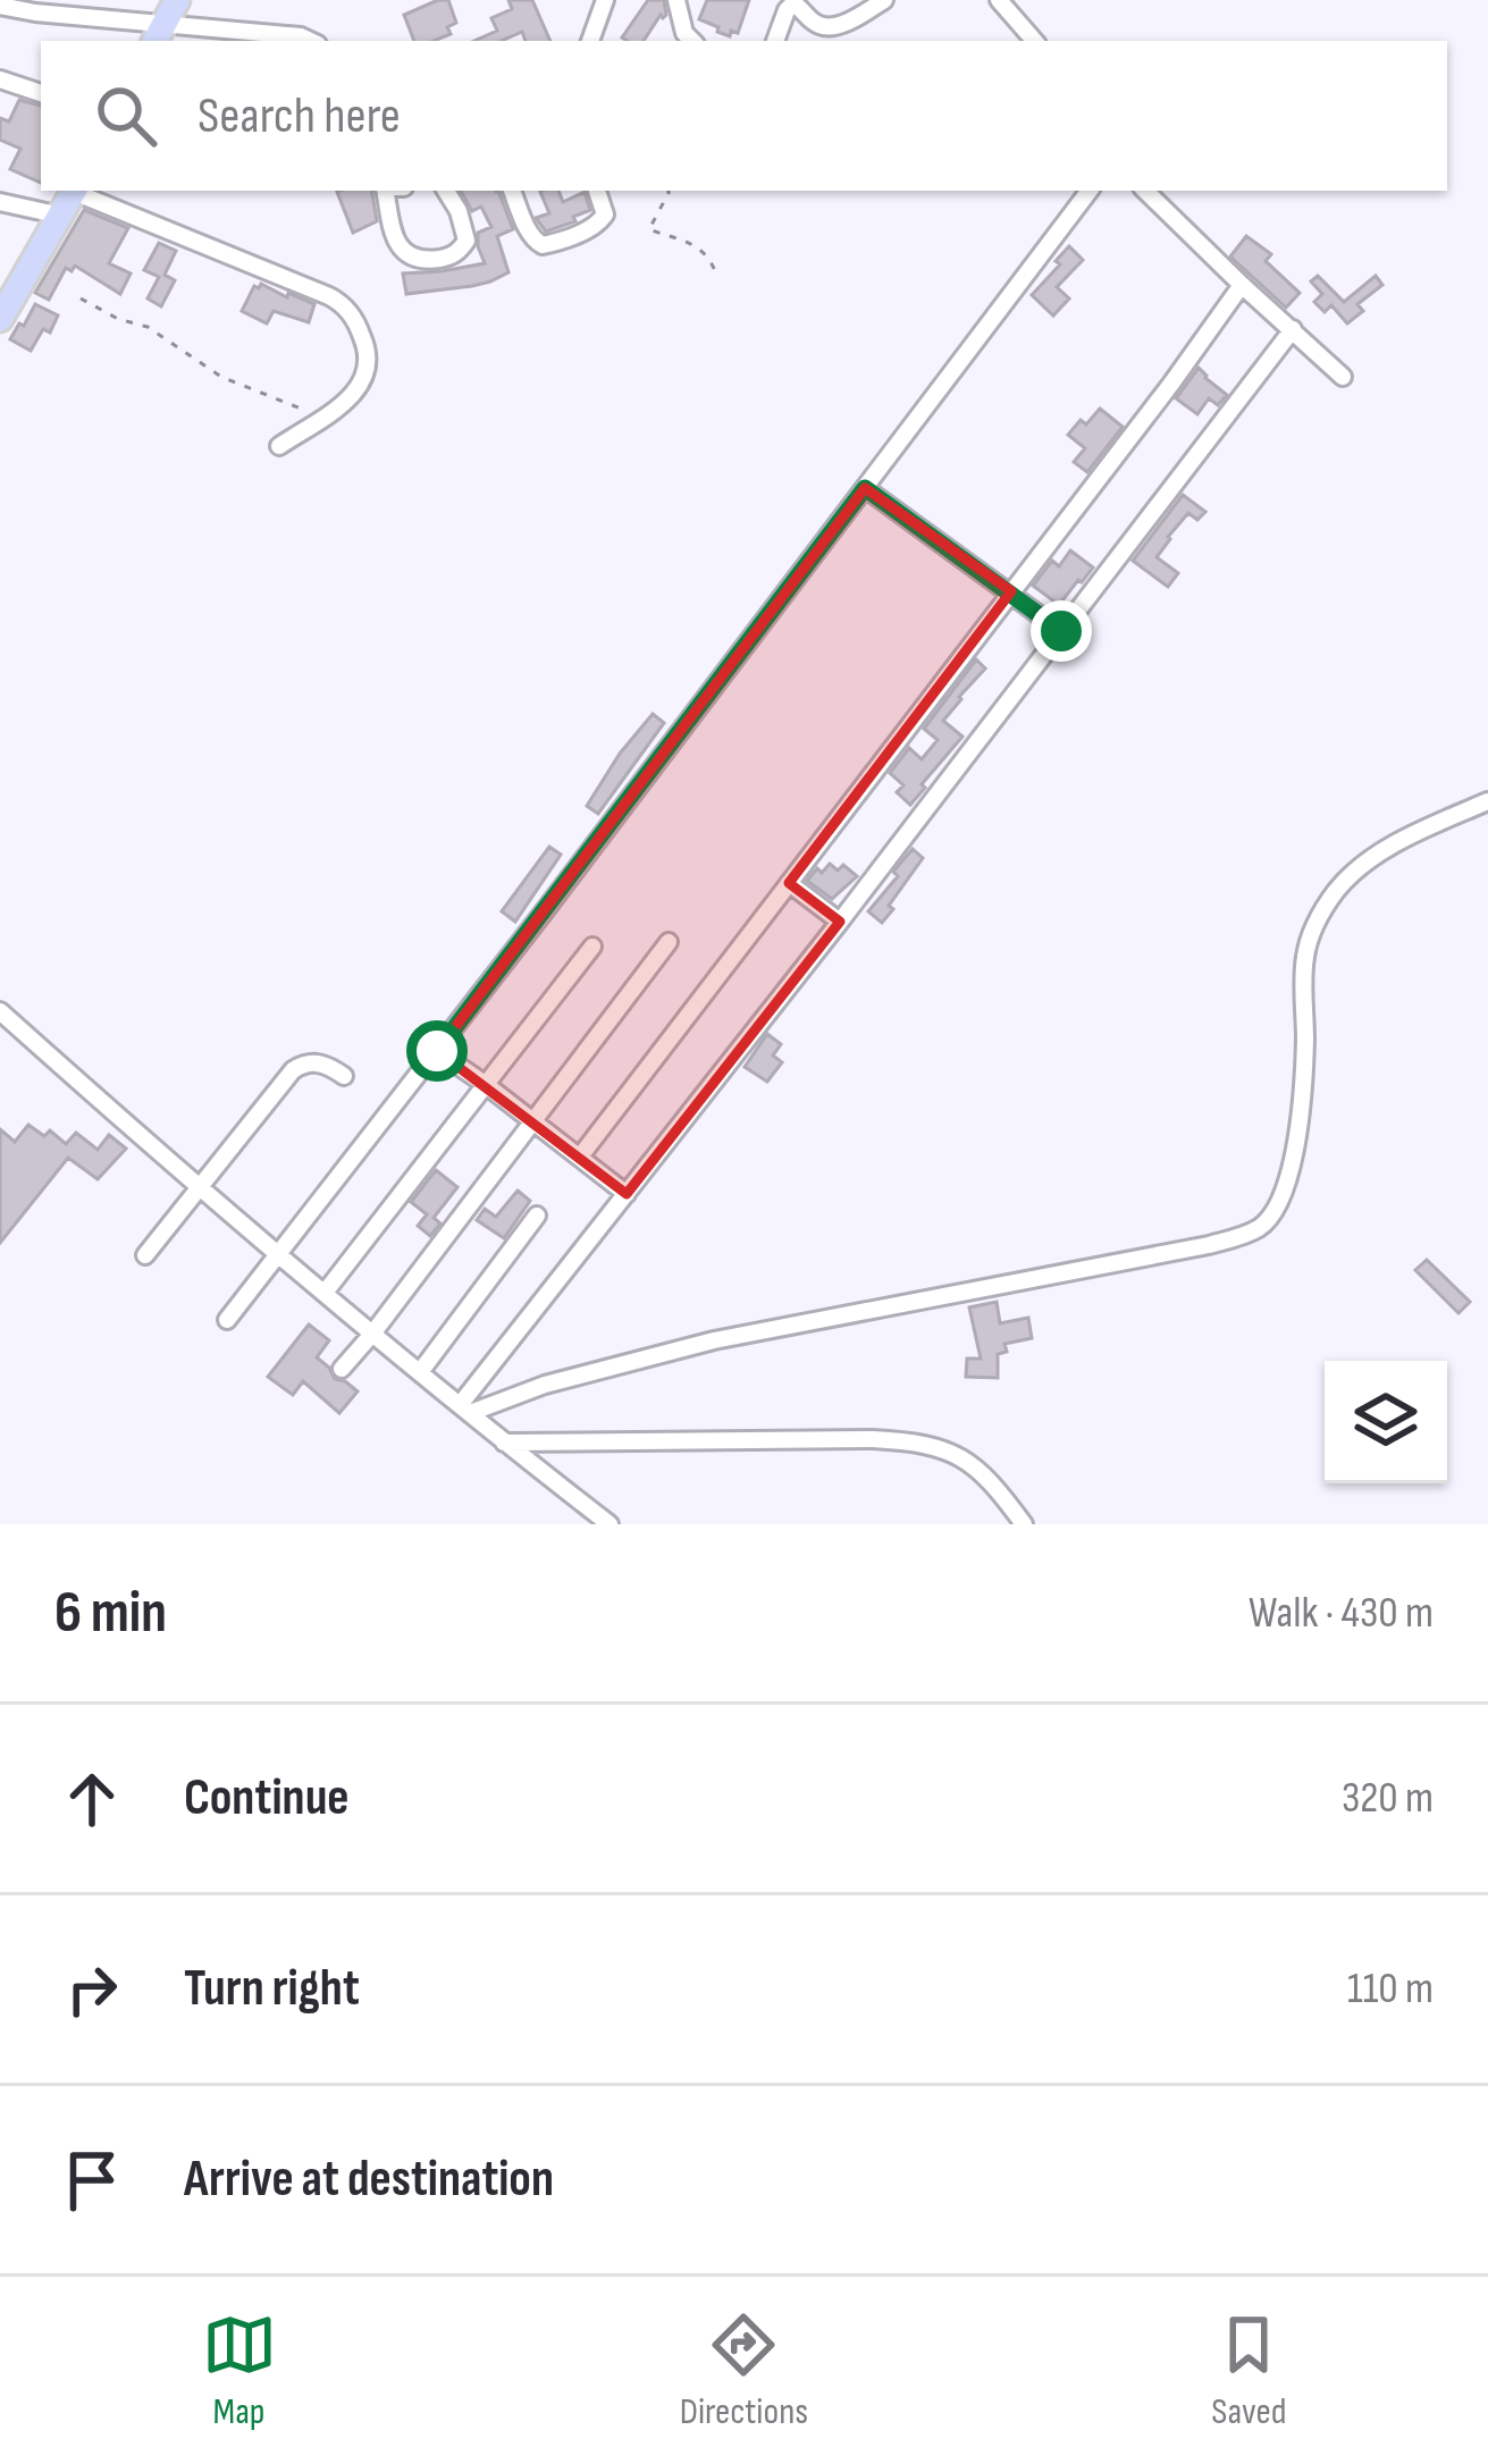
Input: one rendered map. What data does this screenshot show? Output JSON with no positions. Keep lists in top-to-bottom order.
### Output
{
  "page": {
    "search": "Search here",
    "heading": ["6 min", "Walk · 430 m"],
    "list": [
      ["Continue", "320 m"],
      ["Turn right", "110 m"],
      "Arrive at destination"
    ],
    "nav": ["Map", "Directions", "Saved"]
  }
}
